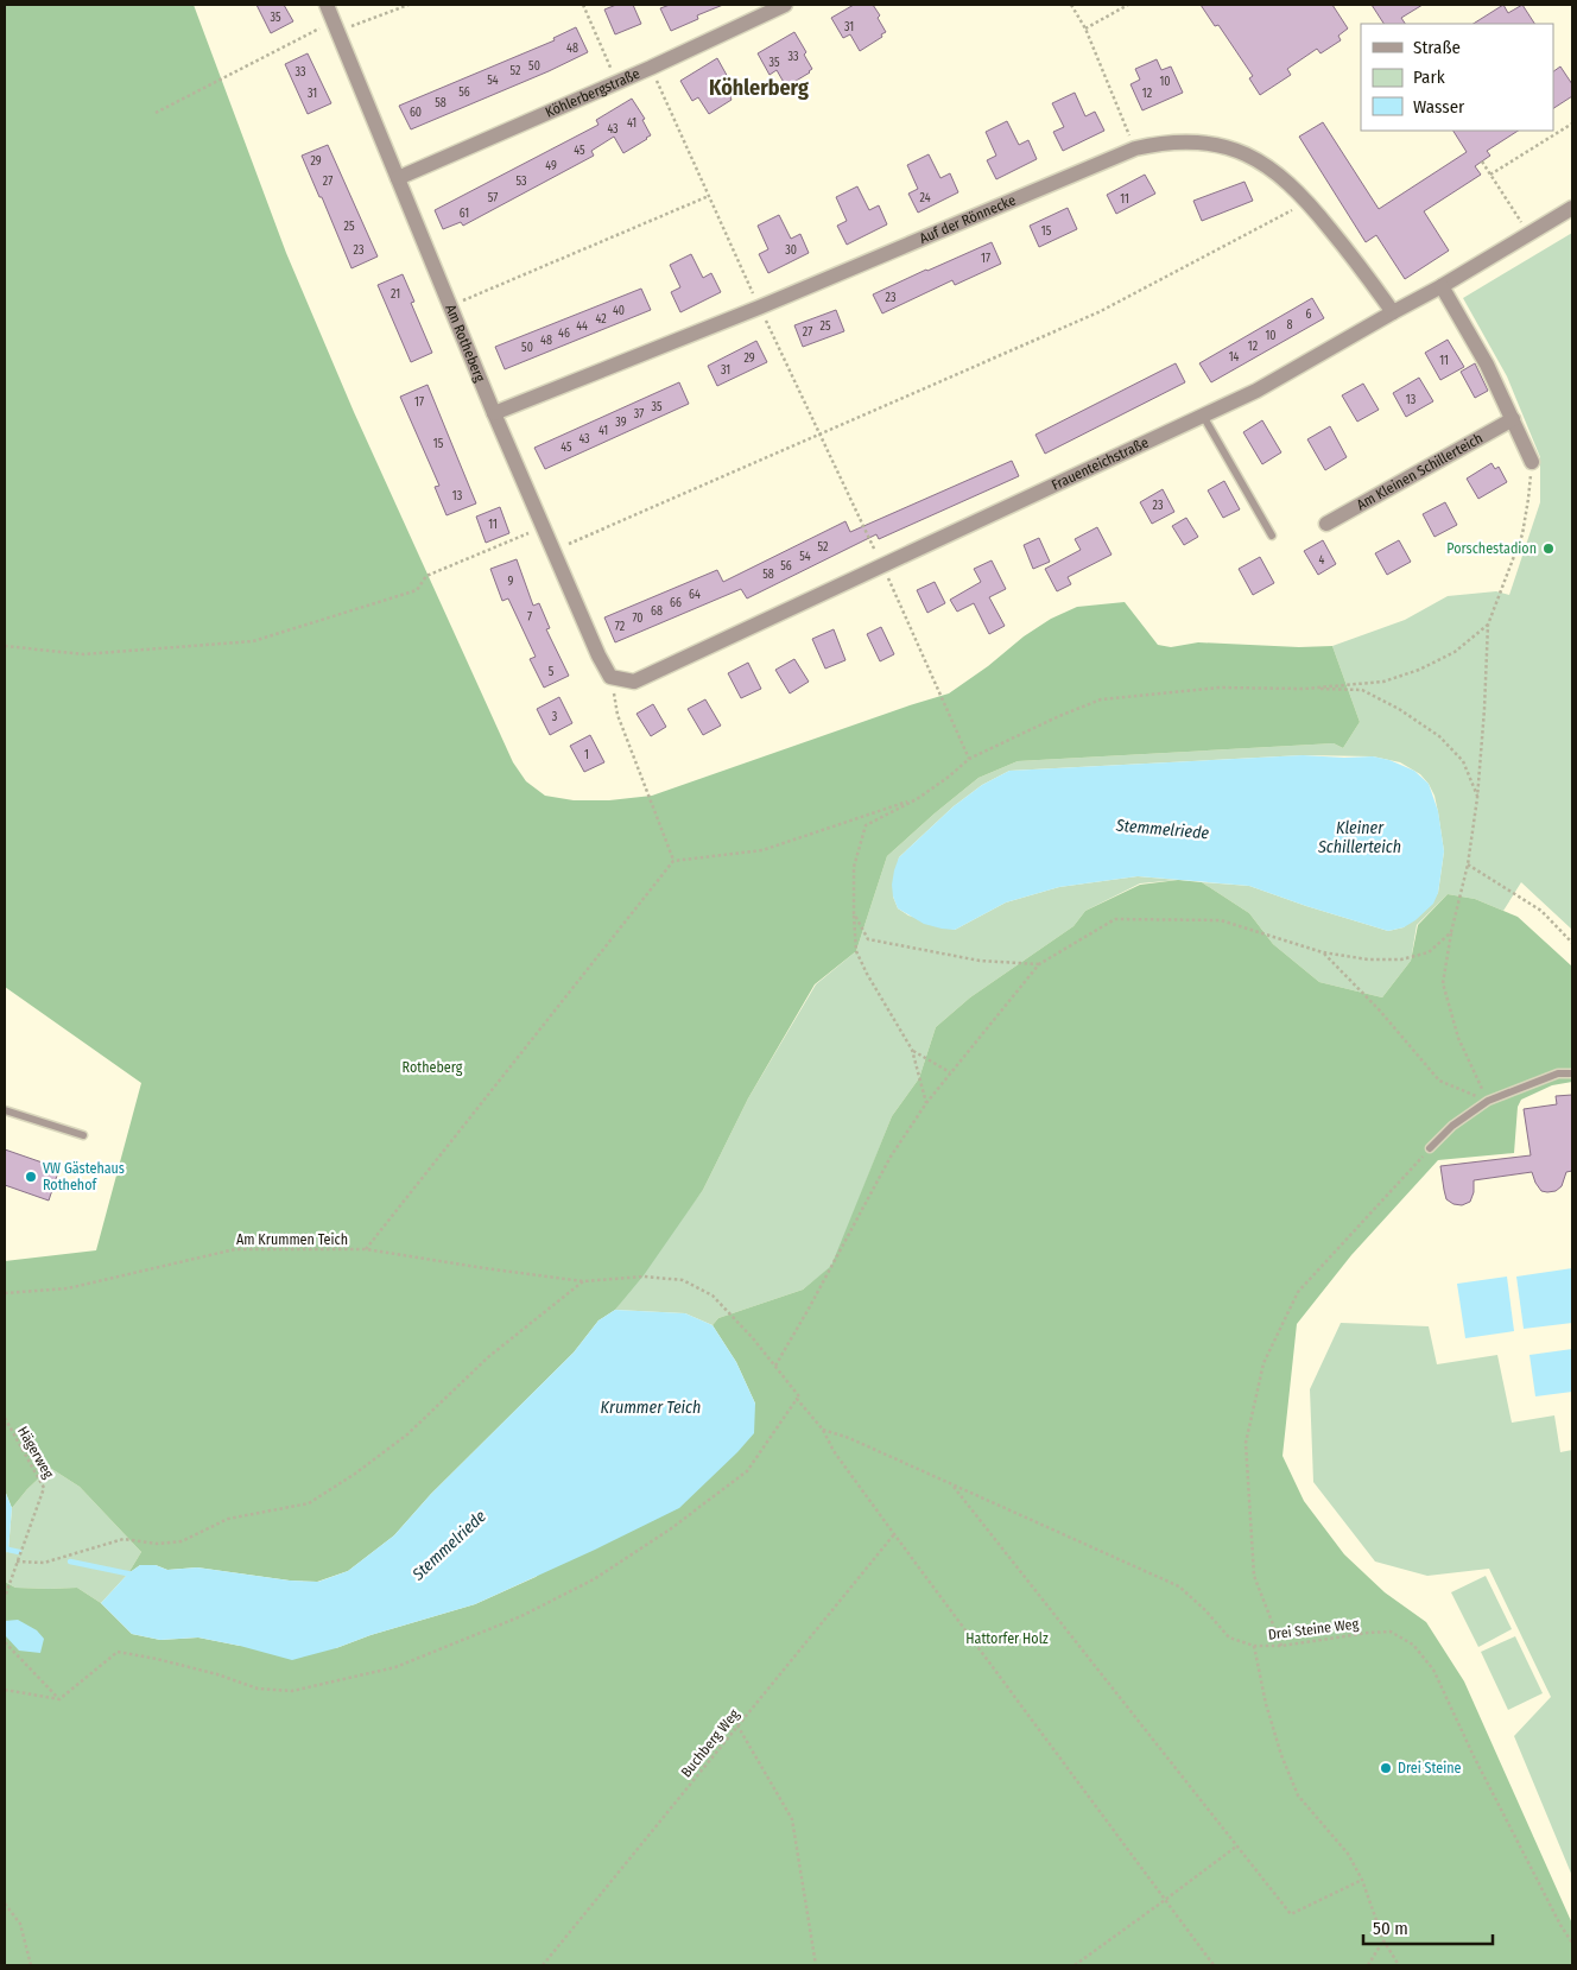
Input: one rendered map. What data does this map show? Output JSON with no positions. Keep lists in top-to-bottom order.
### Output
{
  "streets": {
    "street": [
      "Köhlerbergstraße",
      "Auf der Rönnecke",
      "Am Rotheberg",
      "Frauenteichstraße",
      "Am Kleinen Schillerteich"
    ],
    "path": [
      "Am Krummen Teich",
      "Hägerweg",
      "Drei Steine Weg",
      "Buchberg Weg"
    ]
  },
  "crossings": [
    ["Köhlerbergstraße", "Am Rotheberg"],
    ["Auf der Rönnecke", "Am Rotheberg"],
    ["Auf der Rönnecke", "Frauenteichstraße"],
    ["Am Rotheberg", "Frauenteichstraße"],
    ["Am Krummen Teich", "Drei Steine Weg"],
    ["Am Krummen Teich", "Buchberg Weg"]
  ],
  "districts": ["Köhlerberg"],
  "water": ["Kleiner Schillerteich", "Stemmelriede", "Krummer Teich"],
  "parks": ["Rotheberg", "Hattorfer Holz"],
  "places": ["Porschestadion", "VW Gästehaus Rothehof", "Drei Steine"],
  "house_numbers": [
    "35",
    "31",
    "48",
    "33",
    "35",
    "50",
    "52",
    "33",
    "54",
    "10",
    "56",
    "31",
    "12",
    "58",
    "60",
    "41",
    "43",
    "45",
    "29",
    "49",
    "27",
    "53",
    "57",
    "24",
    "11",
    "61",
    "25",
    "15",
    "23",
    "30",
    "17",
    "21",
    "23",
    "40",
    "6",
    "42",
    "8",
    "44",
    "25",
    "27",
    "46",
    "10",
    "48",
    "12",
    "50",
    "14",
    "29",
    "11",
    "31",
    "13",
    "17",
    "35",
    "37",
    "39",
    "41",
    "43",
    "15",
    "45",
    "13",
    "23",
    "11",
    "52",
    "54",
    "4",
    "56",
    "58",
    "9",
    "64",
    "66",
    "68",
    "7",
    "70",
    "72",
    "5",
    "3",
    "1"
  ],
  "legend": ["Straße", "Park", "Wasser"],
  "scale_bar": "50 m"
}
